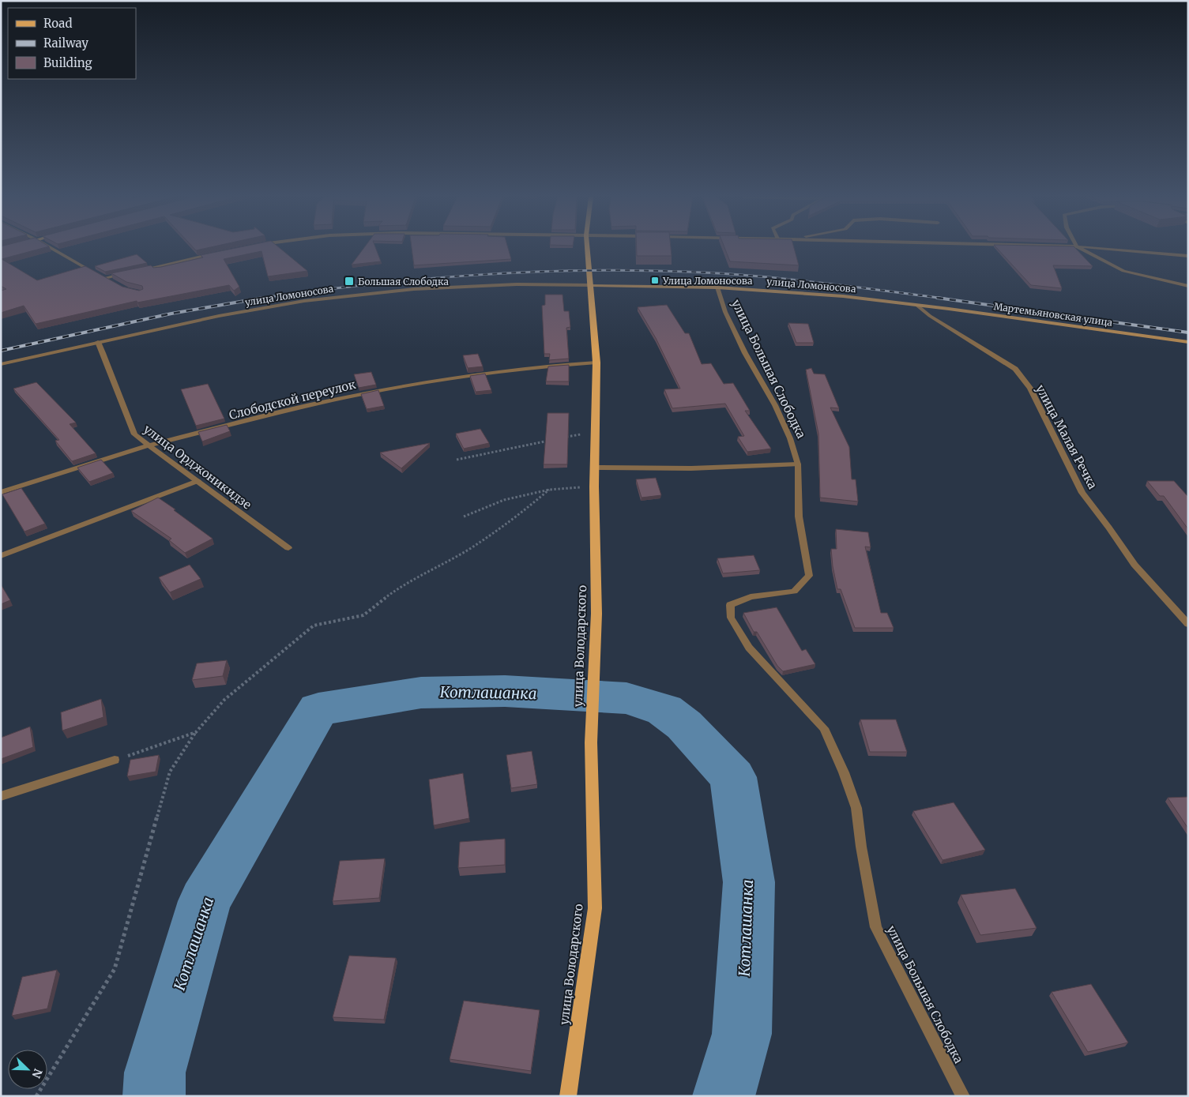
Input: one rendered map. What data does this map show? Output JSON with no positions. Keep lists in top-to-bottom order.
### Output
{
  "streets": {
    "main road": ["улица Ломоносова", "Мартемьяновская улица", "улица Володарского"],
    "street": [
      "улица Большая Слободка",
      "Слободской переулок",
      "улица Малая Речка",
      "улица Орджоникидзе"
    ]
  },
  "crossings": [
    ["улица Ломоносова", "Мартемьяновская улица"],
    ["улица Ломоносова", "улица Большая Слободка"],
    ["улица Ломоносова", "улица Малая Речка"],
    ["улица Ломоносова", "улица Орджоникидзе"],
    ["улица Ломоносова", "улица Володарского"],
    ["Мартемьяновская улица", "улица Малая Речка"],
    ["Слободской переулок", "улица Орджоникидзе"],
    ["Слободской переулок", "улица Володарского"]
  ],
  "water": ["Котлашанка"],
  "places": {
    "transit": ["Улица Ломоносова", "Большая Слободка"]
  },
  "legend": ["Road", "Railway", "Building"],
  "north": "bottom right"
}
